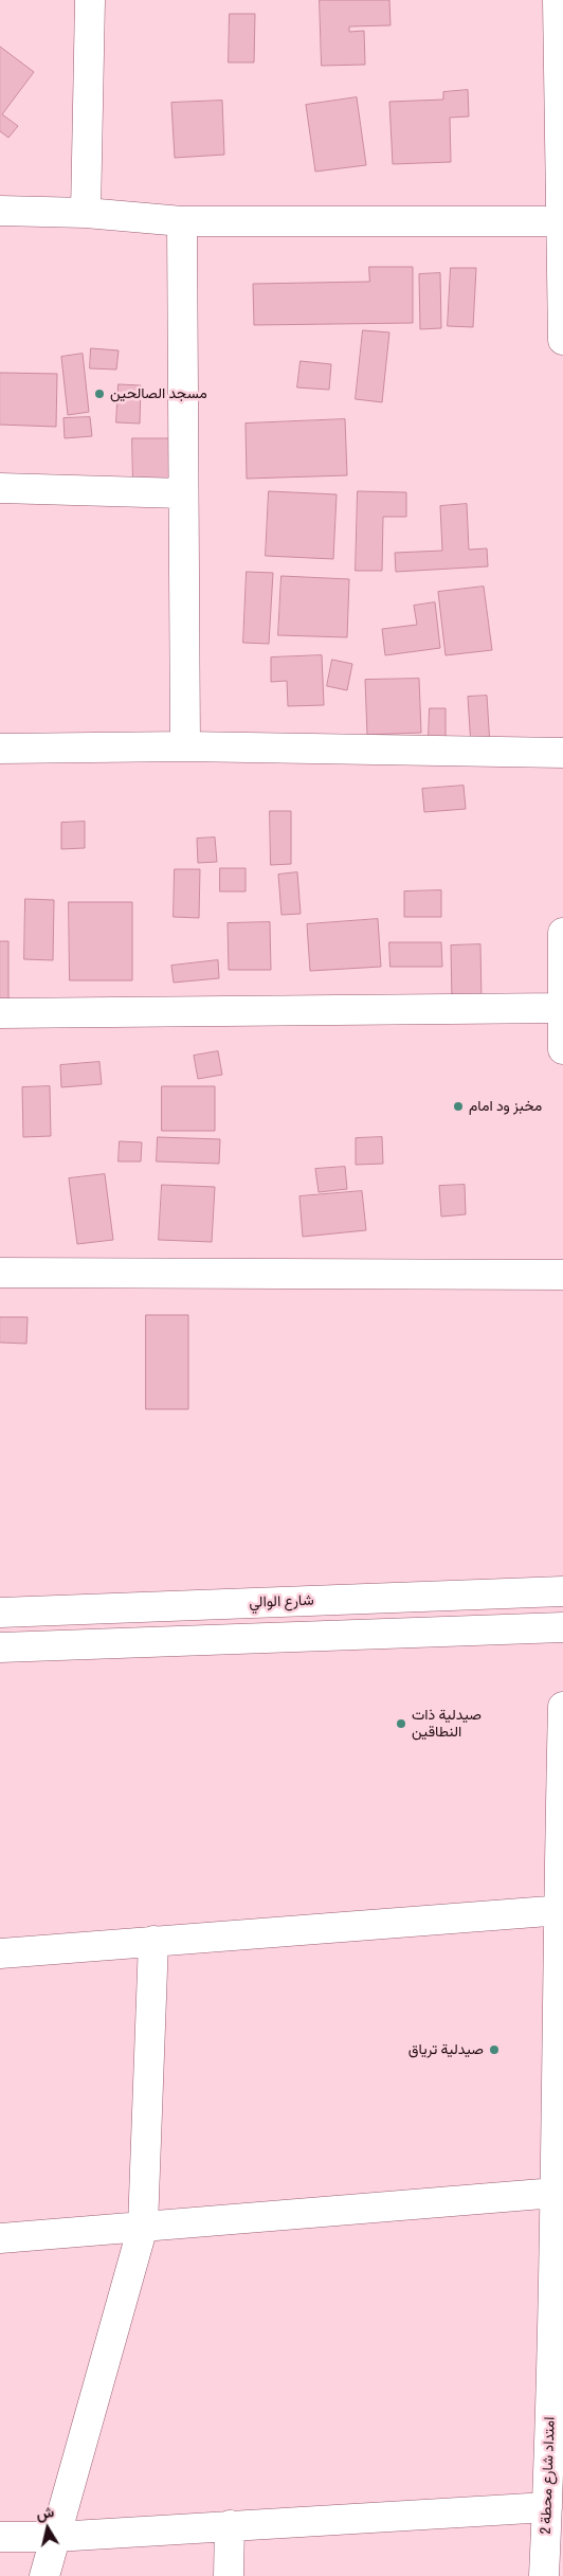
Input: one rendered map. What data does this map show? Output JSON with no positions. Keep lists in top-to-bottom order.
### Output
{
  "streets": {
    "street": ["شارع الوالي", "امتداد شارع محطة 2"]
  },
  "places": [
    "مسجد الصالحين",
    "مخبز ود امام",
    "صيدلية ذات النطاقين",
    "صيدلية ترياق"
  ],
  "north": "top"
}
